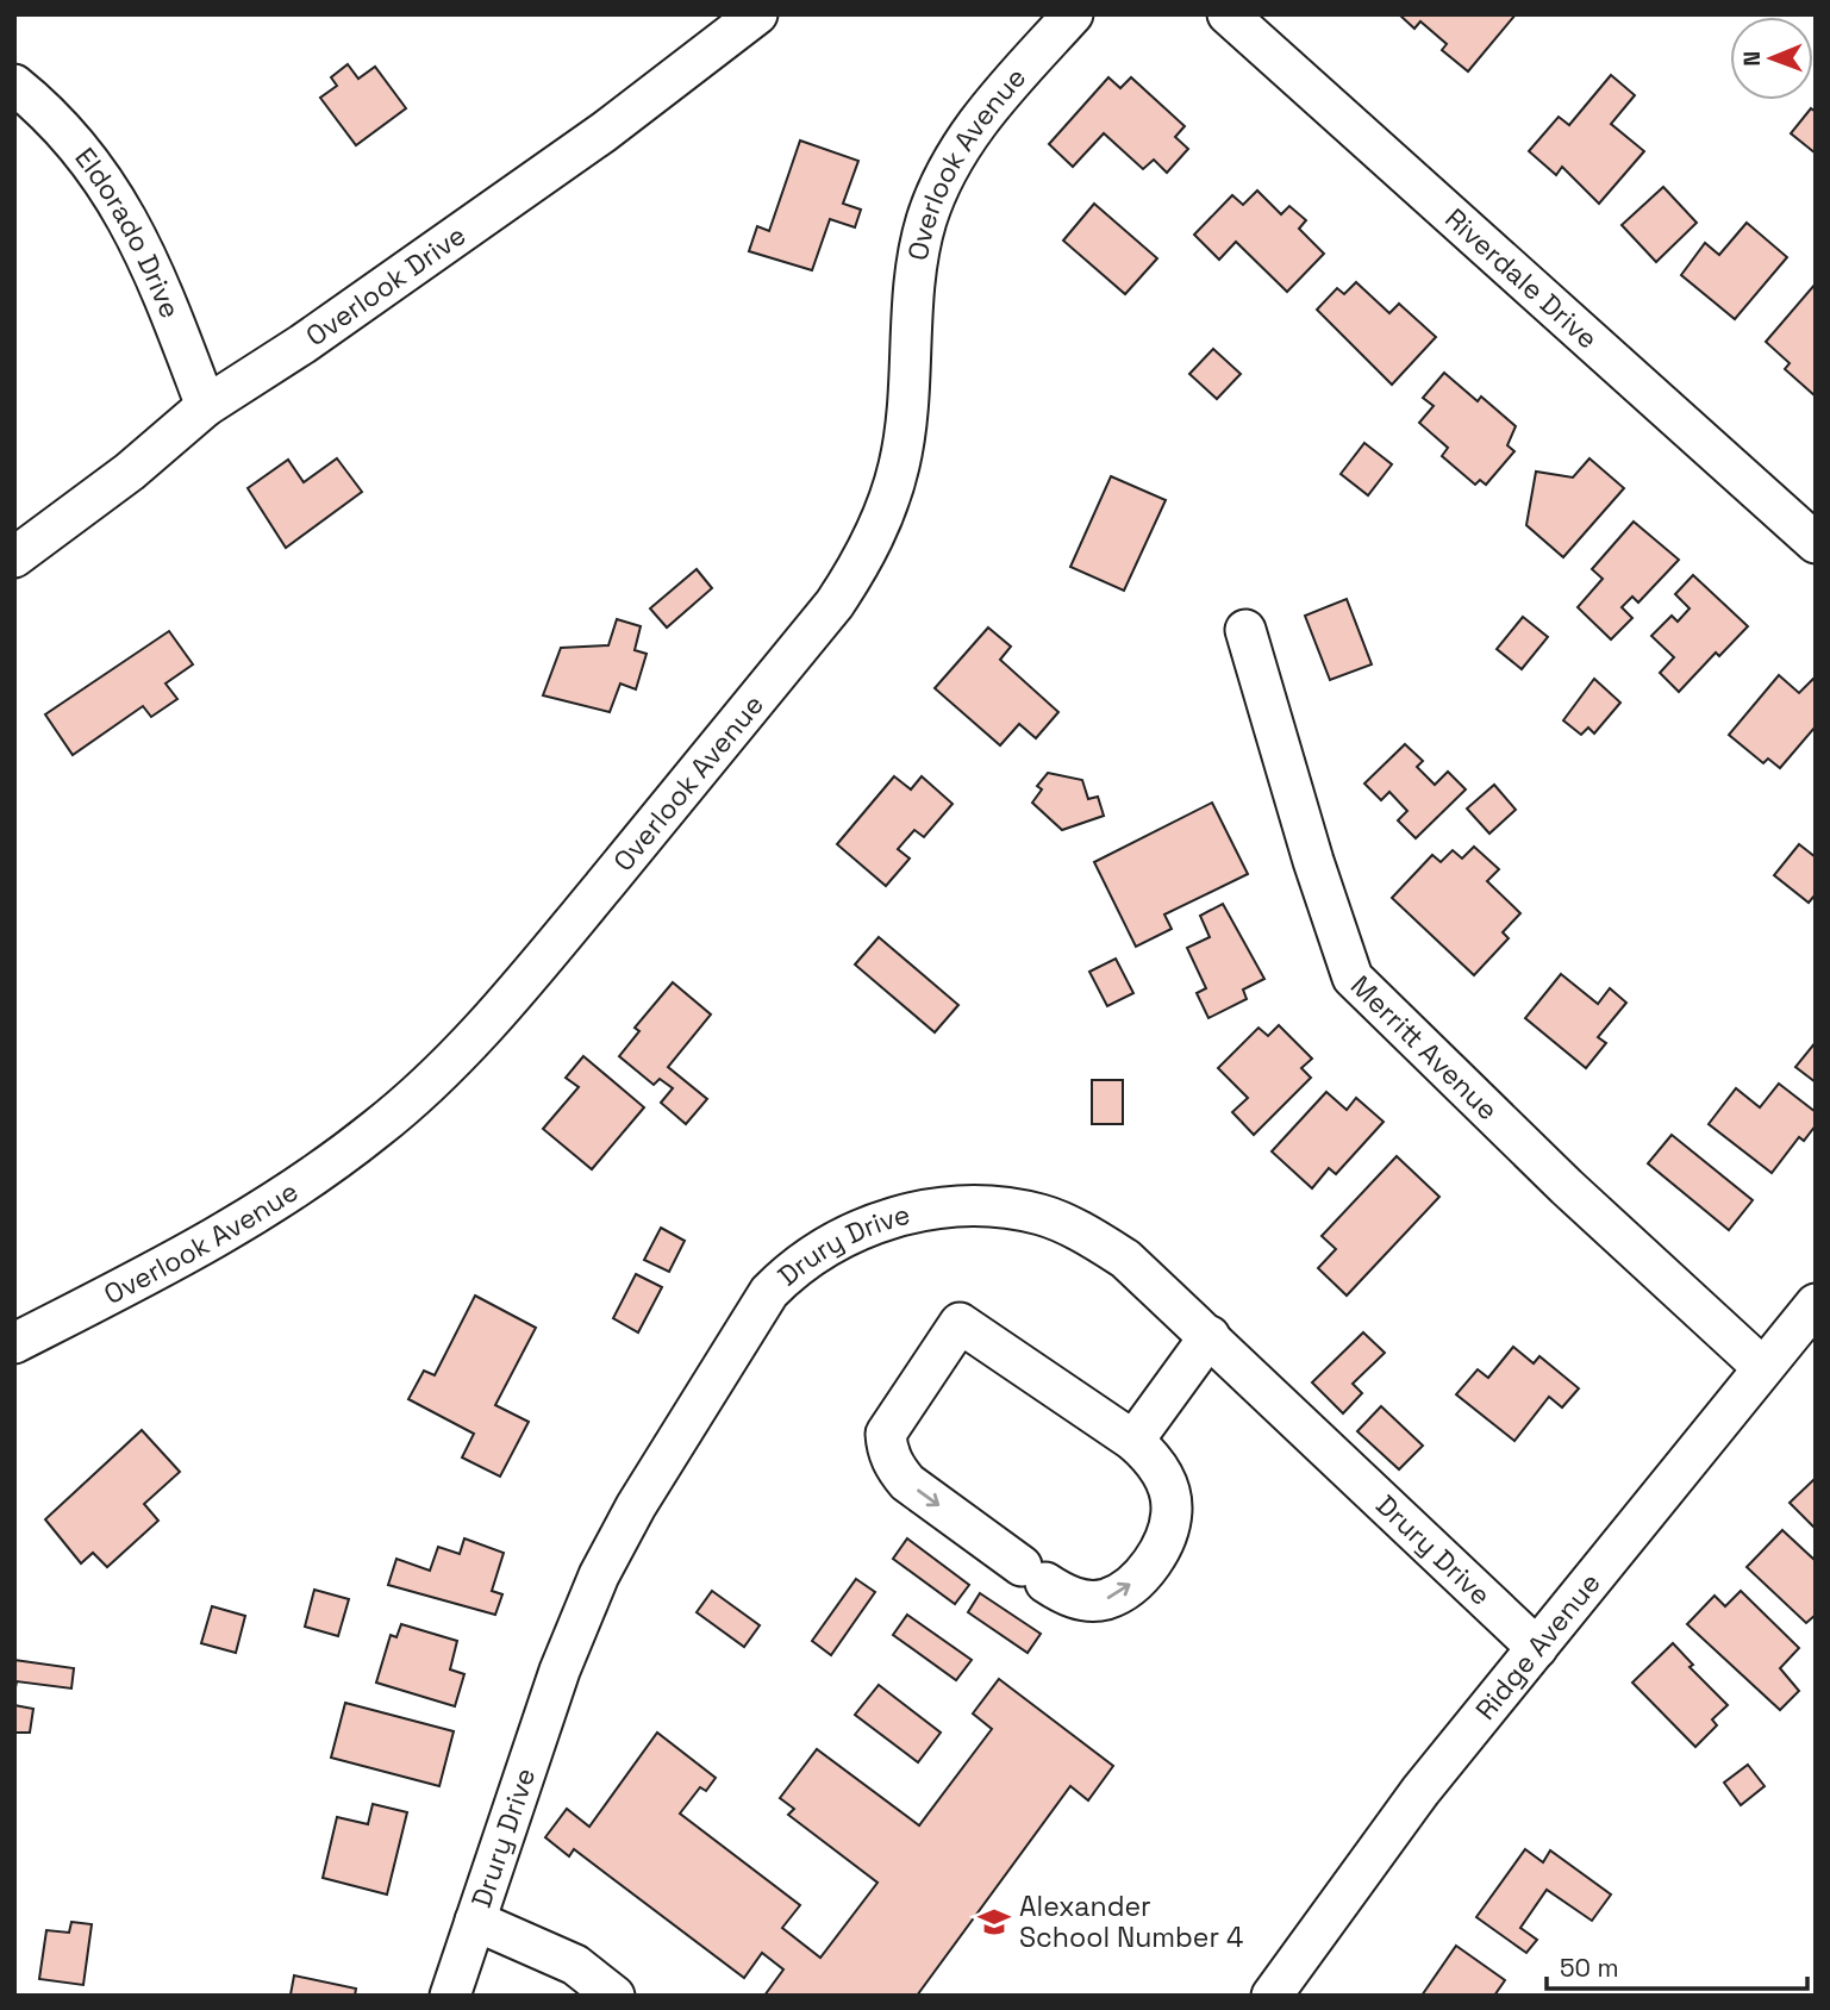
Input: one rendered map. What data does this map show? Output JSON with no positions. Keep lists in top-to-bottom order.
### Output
{
  "streets": {
    "street": [
      "Overlook Avenue",
      "Eldorado Drive",
      "Riverdale Drive",
      "Overlook Drive",
      "Merritt Avenue",
      "Drury Drive",
      "Ridge Avenue"
    ]
  },
  "crossings": [
    ["Eldorado Drive", "Overlook Drive"],
    ["Merritt Avenue", "Ridge Avenue"],
    ["Drury Drive", "Ridge Avenue"]
  ],
  "places": {
    "school or university": ["Alexander School Number 4"]
  },
  "scale_bar": "50 m",
  "north": "left"
}
